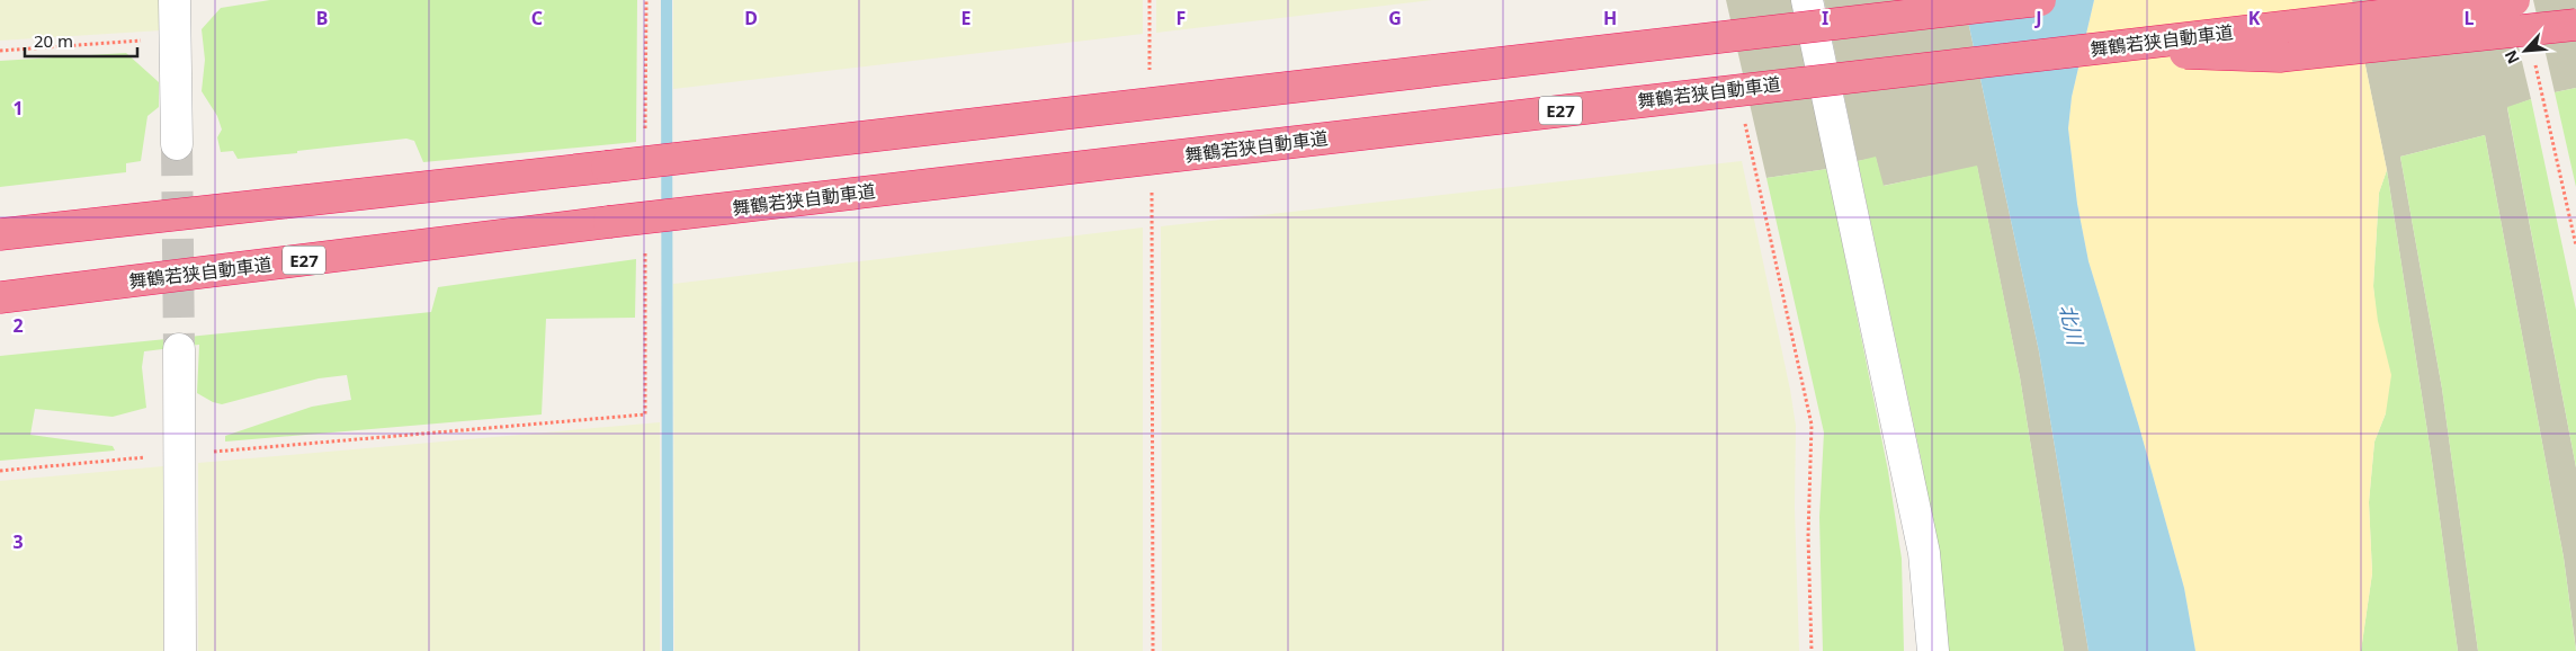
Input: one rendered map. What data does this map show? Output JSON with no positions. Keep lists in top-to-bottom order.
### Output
{
  "streets": {
    "highway": ["舞鶴若狭自動車道", "E27"]
  },
  "water": ["北川"],
  "scale_bar": "20 m",
  "north": "bottom left",
  "grid": {
    "columns": [
      "B",
      "C",
      "D",
      "E",
      "F",
      "G",
      "H",
      "I",
      "J",
      "K",
      "L"
    ],
    "rows": ["1", "2", "3"]
  }
}
